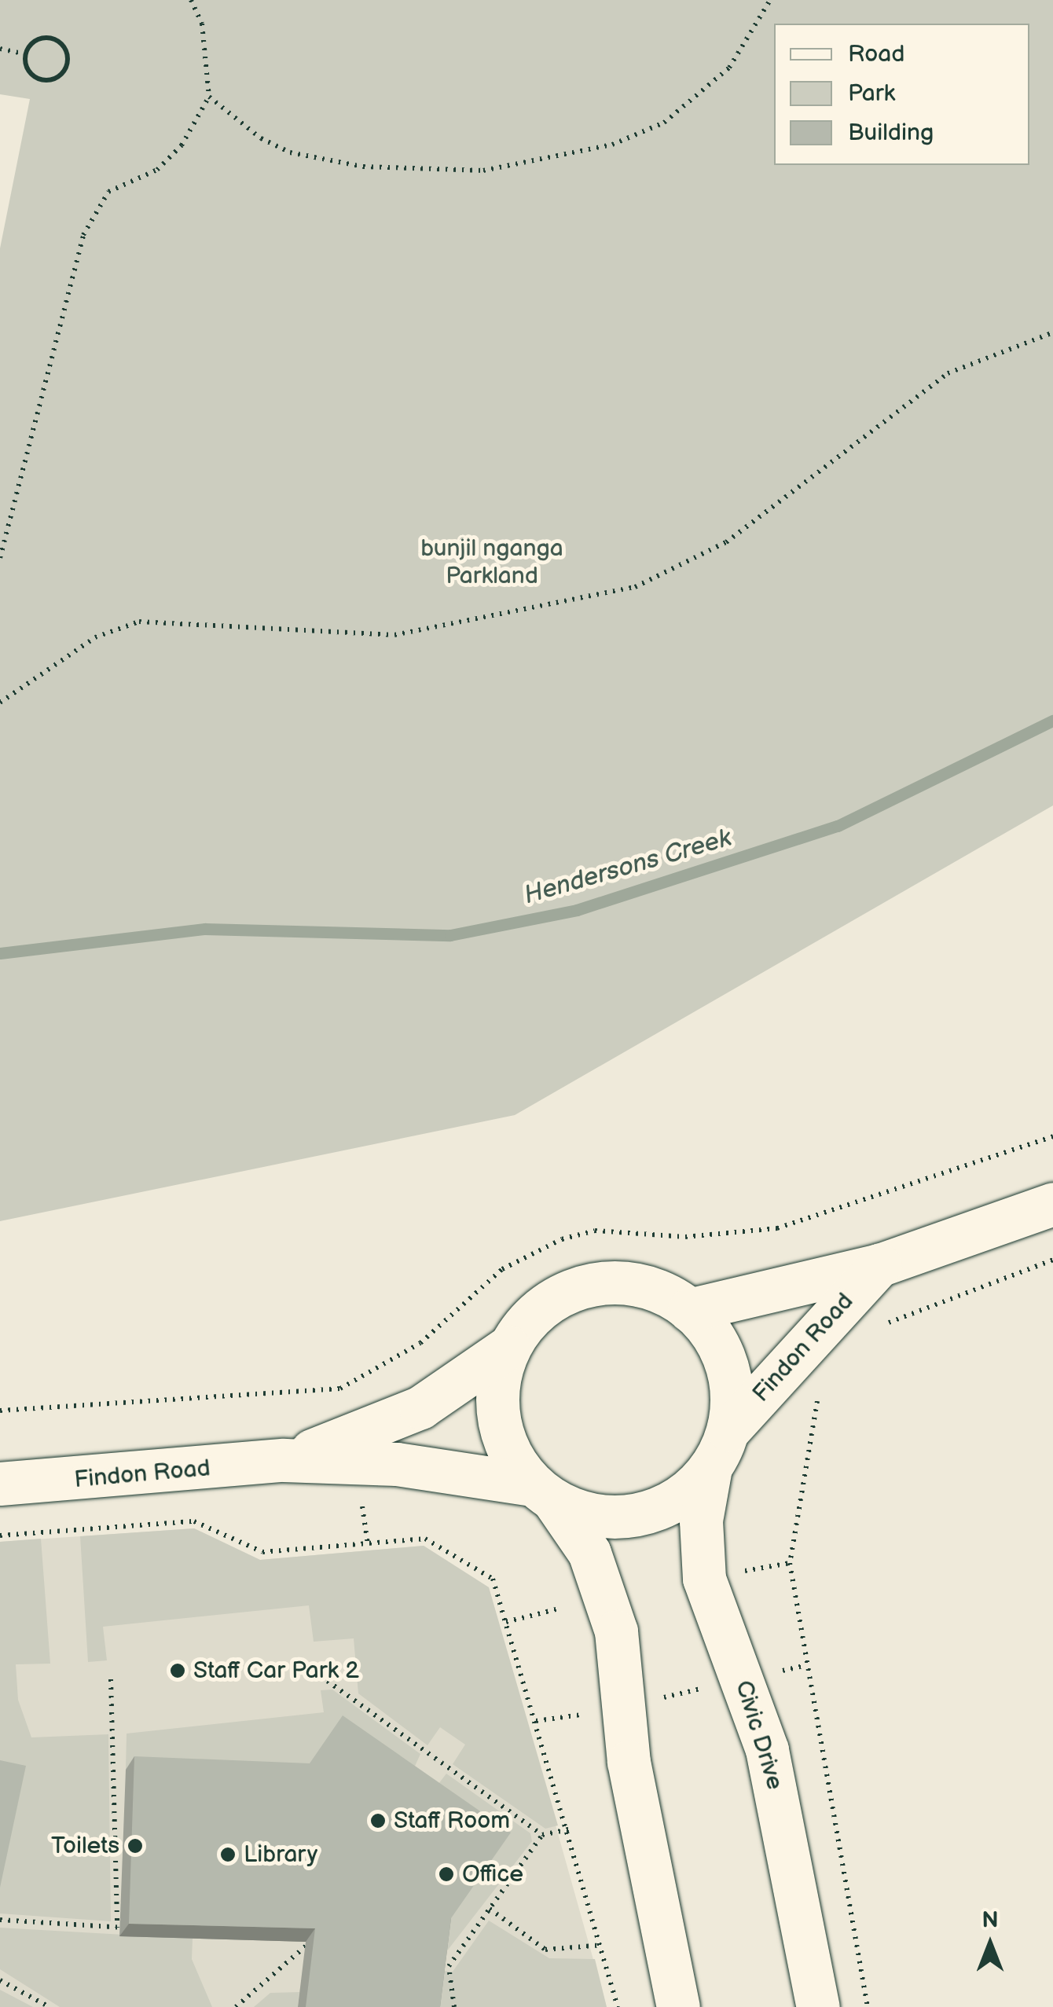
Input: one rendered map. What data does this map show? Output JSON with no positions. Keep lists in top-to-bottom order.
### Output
{
  "streets": {
    "main road": ["Findon Road", "Civic Drive"]
  },
  "crossings": [
    ["Findon Road", "Civic Drive"]
  ],
  "water": ["Hendersons Creek"],
  "parks": ["bunjil nganga Parkland"],
  "places": [
    "Staff Car Park 2",
    "Staff Room",
    "Toilets",
    "Library",
    "Office"
  ],
  "legend": ["Road", "Park", "Building"],
  "north": "top"
}
